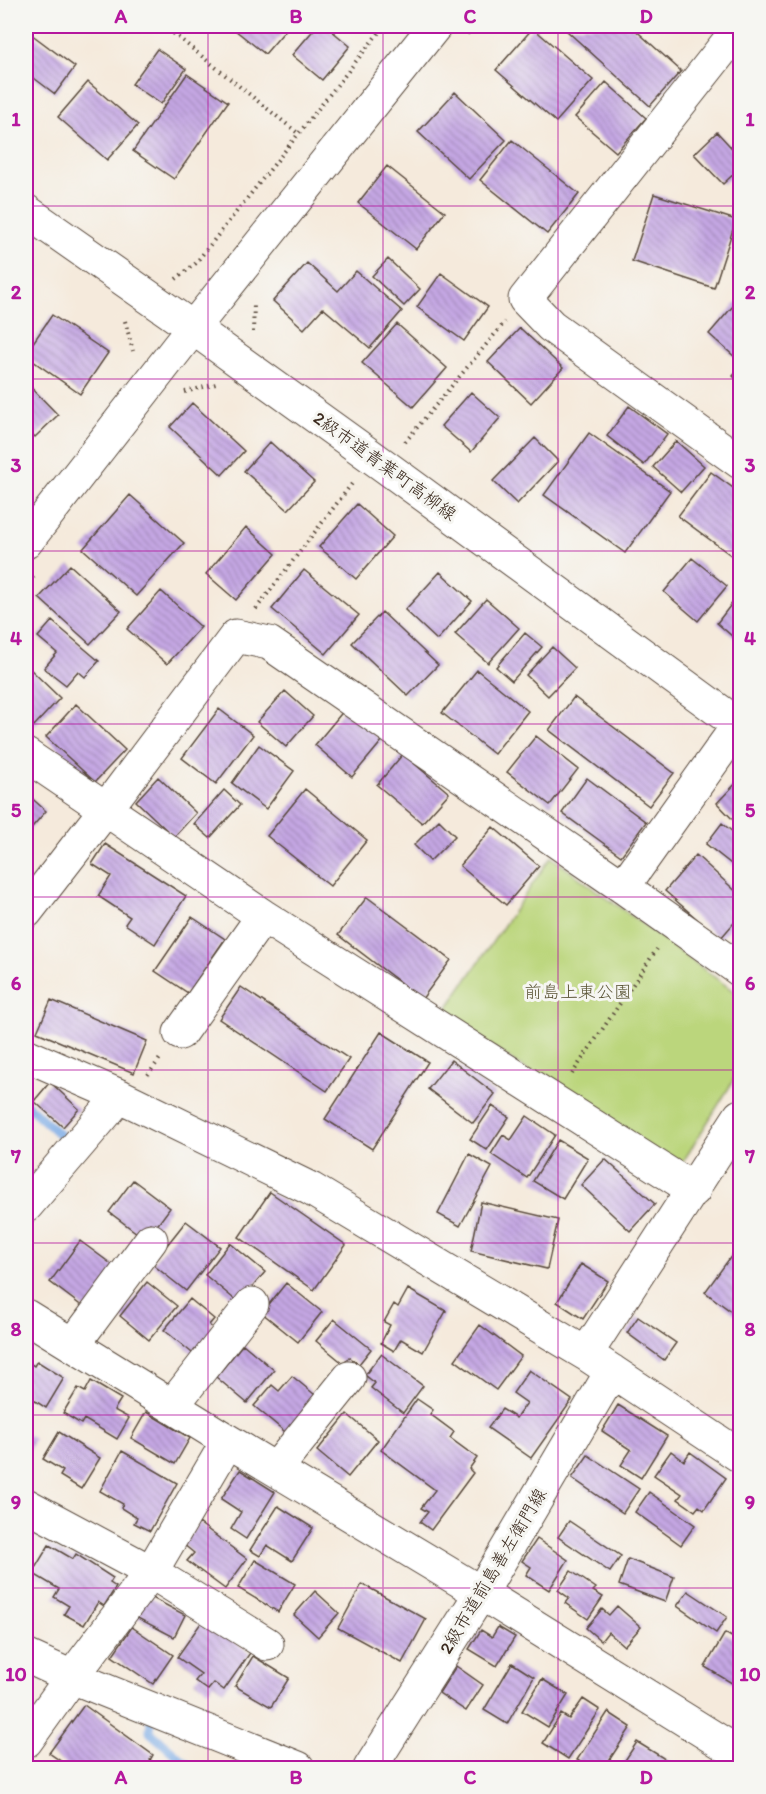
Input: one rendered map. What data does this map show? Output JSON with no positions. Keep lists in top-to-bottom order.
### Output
{
  "streets": {
    "street": ["2級市道青葉町高柳線", "2級市道前島善左衛門線"]
  },
  "parks": ["前島上東公園"],
  "grid": {
    "columns": [
      "A",
      "B",
      "C",
      "D"
    ],
    "rows": [
      "1",
      "2",
      "3",
      "4",
      "5",
      "6",
      "7",
      "8",
      "9",
      "10"
    ]
  }
}
